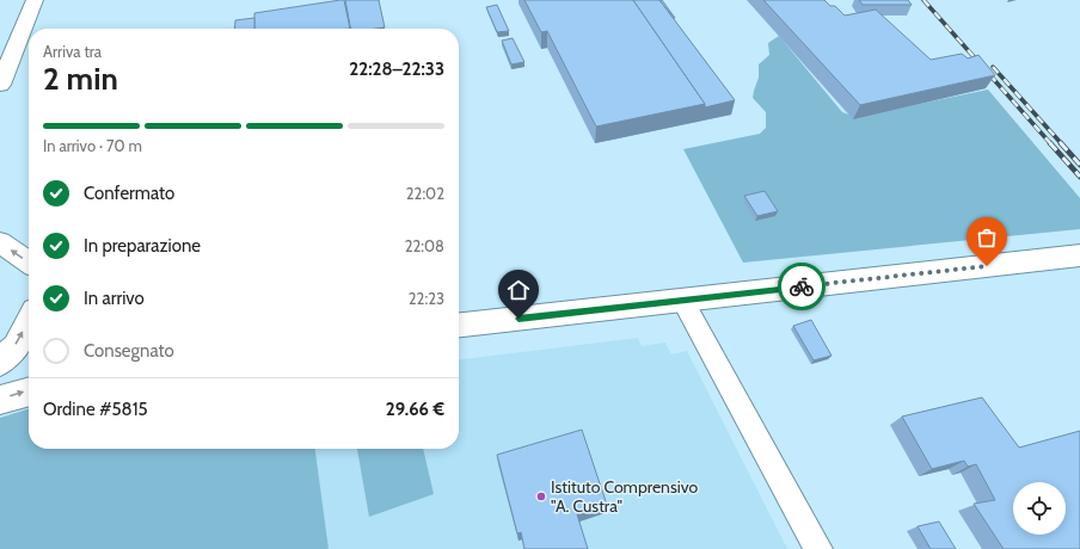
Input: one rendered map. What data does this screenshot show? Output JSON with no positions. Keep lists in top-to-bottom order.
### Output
{
  "places": ["Istituto Comprensivo \"A. Custra\""],
  "page": {
    "heading": ["2 min", "Arriva tra", "22:28–22:33"],
    "panel": ["Ordine #5815", "29.66 €"],
    "bar": "In arrivo · 70 m",
    "list": [
      ["Confermato", "22:02"],
      ["In preparazione", "22:08"],
      ["In arrivo", "22:23"],
      "Consegnato"
    ]
  }
}
